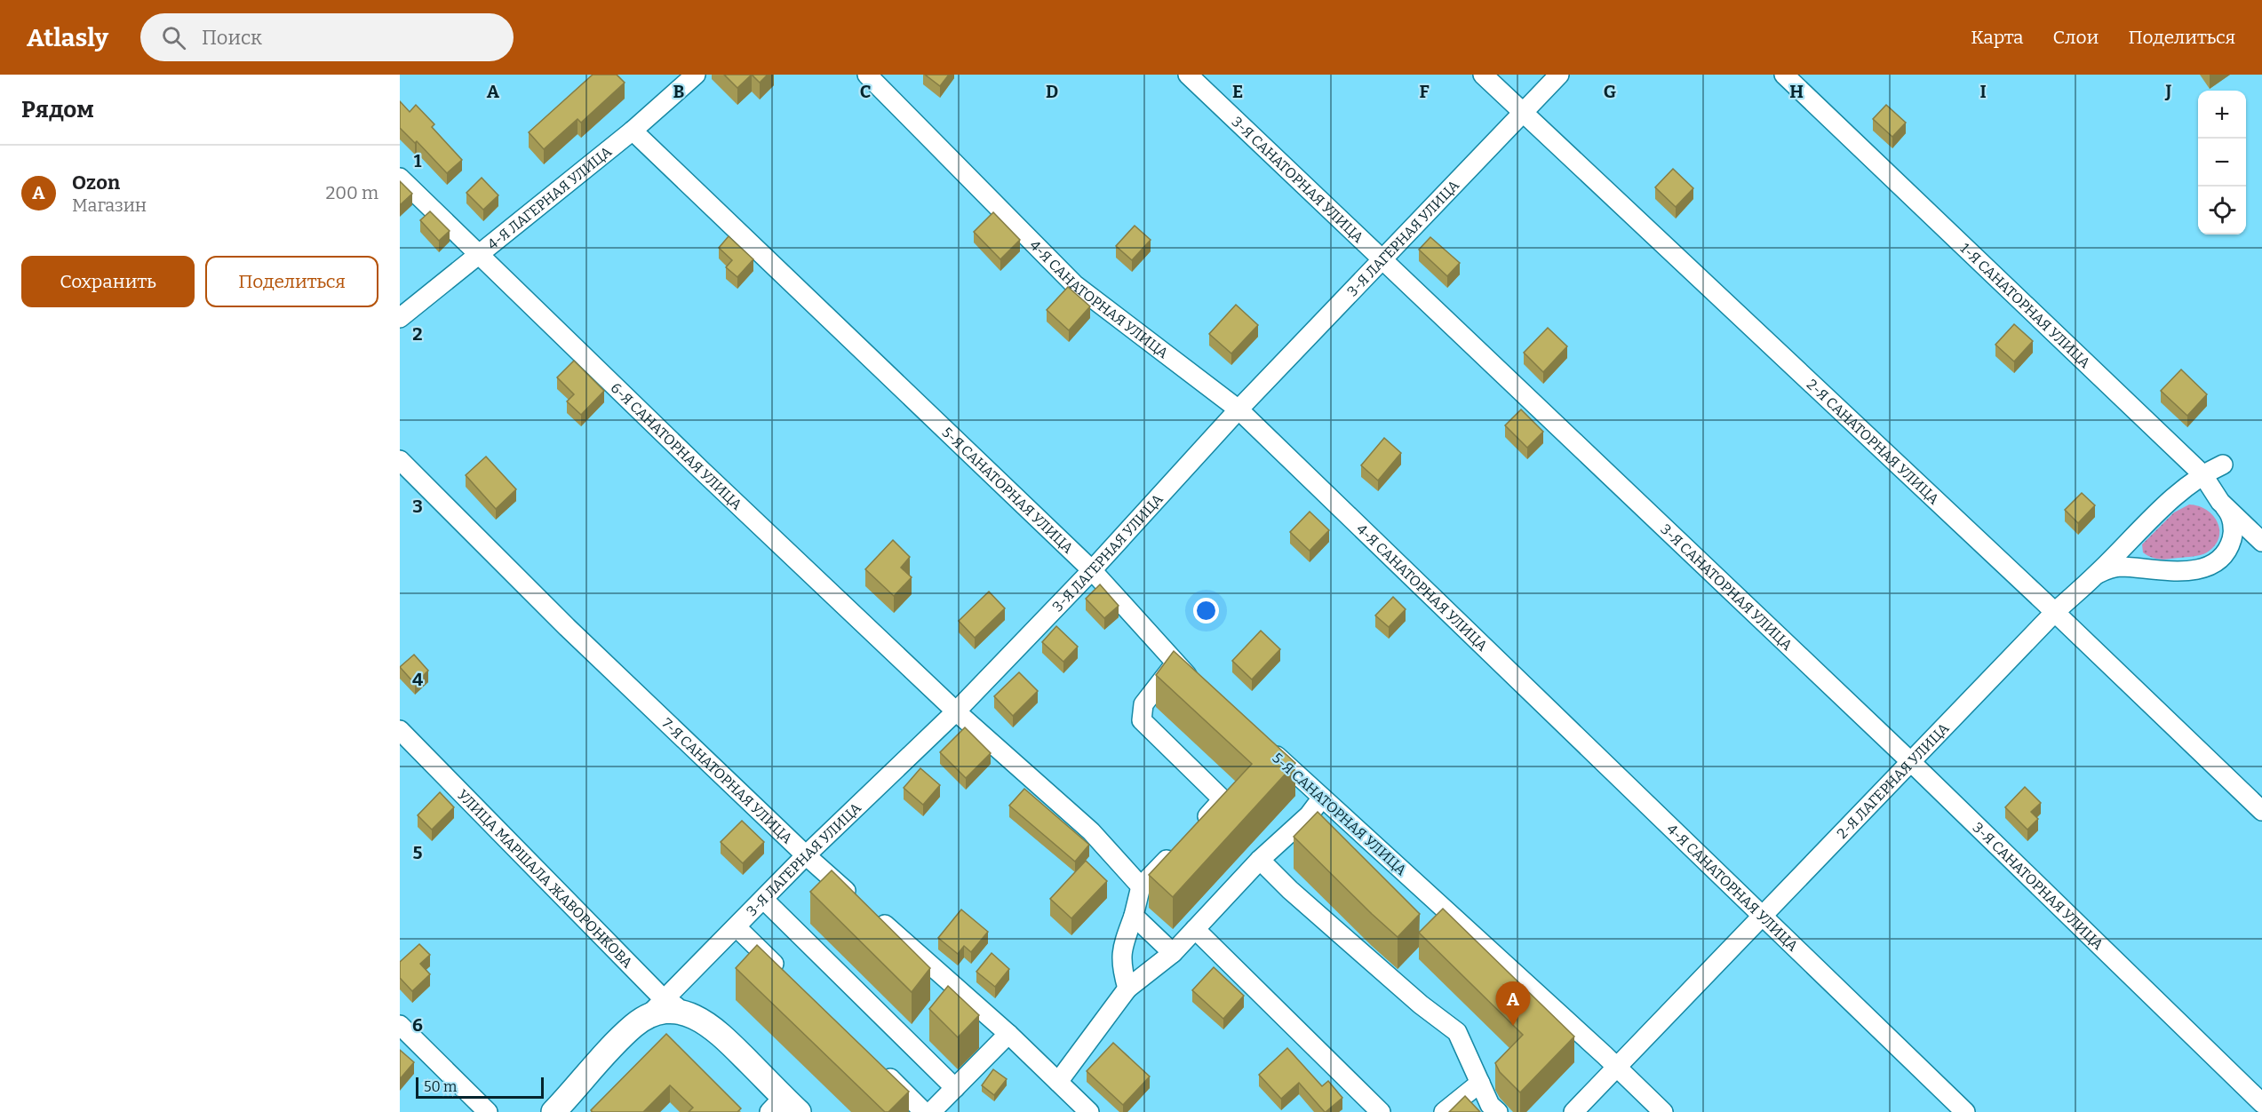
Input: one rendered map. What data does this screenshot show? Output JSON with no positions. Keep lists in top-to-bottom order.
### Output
{
  "streets": {
    "main road": ["3-Я ЛАГЕРНАЯ УЛИЦА"],
    "street": [
      "3-Я САНАТОРНАЯ УЛИЦА",
      "4-Я ЛАГЕРНАЯ УЛИЦА",
      "4-Я САНАТОРНАЯ УЛИЦА",
      "1-Я САНАТОРНАЯ УЛИЦА",
      "2-Я САНАТОРНАЯ УЛИЦА",
      "6-Я САНАТОРНАЯ УЛИЦА",
      "5-Я САНАТОРНАЯ УЛИЦА",
      "7-Я САНАТОРНАЯ УЛИЦА",
      "2-Я ЛАГЕРНАЯ УЛИЦА",
      "УЛИЦА МАРШАЛА ЖАВОРОНКОВА"
    ]
  },
  "crossings": [
    ["3-Я САНАТОРНАЯ УЛИЦА", "3-Я ЛАГЕРНАЯ УЛИЦА"],
    ["3-Я САНАТОРНАЯ УЛИЦА", "2-Я ЛАГЕРНАЯ УЛИЦА"],
    ["4-Я ЛАГЕРНАЯ УЛИЦА", "6-Я САНАТОРНАЯ УЛИЦА"],
    ["4-Я ЛАГЕРНАЯ УЛИЦА", "5-Я САНАТОРНАЯ УЛИЦА"],
    ["3-Я ЛАГЕРНАЯ УЛИЦА", "4-Я САНАТОРНАЯ УЛИЦА"],
    ["3-Я ЛАГЕРНАЯ УЛИЦА", "2-Я САНАТОРНАЯ УЛИЦА"],
    ["3-Я ЛАГЕРНАЯ УЛИЦА", "6-Я САНАТОРНАЯ УЛИЦА"],
    ["3-Я ЛАГЕРНАЯ УЛИЦА", "5-Я САНАТОРНАЯ УЛИЦА"],
    ["3-Я ЛАГЕРНАЯ УЛИЦА", "7-Я САНАТОРНАЯ УЛИЦА"],
    ["3-Я ЛАГЕРНАЯ УЛИЦА", "УЛИЦА МАРШАЛА ЖАВОРОНКОВА"],
    ["4-Я САНАТОРНАЯ УЛИЦА", "2-Я ЛАГЕРНАЯ УЛИЦА"],
    ["1-Я САНАТОРНАЯ УЛИЦА", "2-Я ЛАГЕРНАЯ УЛИЦА"],
    ["2-Я САНАТОРНАЯ УЛИЦА", "2-Я ЛАГЕРНАЯ УЛИЦА"],
    ["5-Я САНАТОРНАЯ УЛИЦА", "2-Я ЛАГЕРНАЯ УЛИЦА"]
  ],
  "scale_bar": "50 m",
  "page": {
    "header": "Atlasly",
    "search": "Поиск",
    "nav": ["Карта", "Слои", "Поделиться"],
    "heading": "Рядом",
    "map_buttons": ["+", "−"],
    "list": [
      {
        "mark": "A",
        "name": "Ozon",
        "note": "Магазин",
        "value": "200 m"
      }
    ],
    "buttons": ["Сохранить", "Поделиться"],
    "pins": "A",
    "scale": "50 m"
  },
  "grid": {
    "columns": [
      "A",
      "B",
      "C",
      "D",
      "E",
      "F",
      "G",
      "H",
      "I",
      "J"
    ],
    "rows": [
      "1",
      "2",
      "3",
      "4",
      "5",
      "6"
    ]
  }
}
